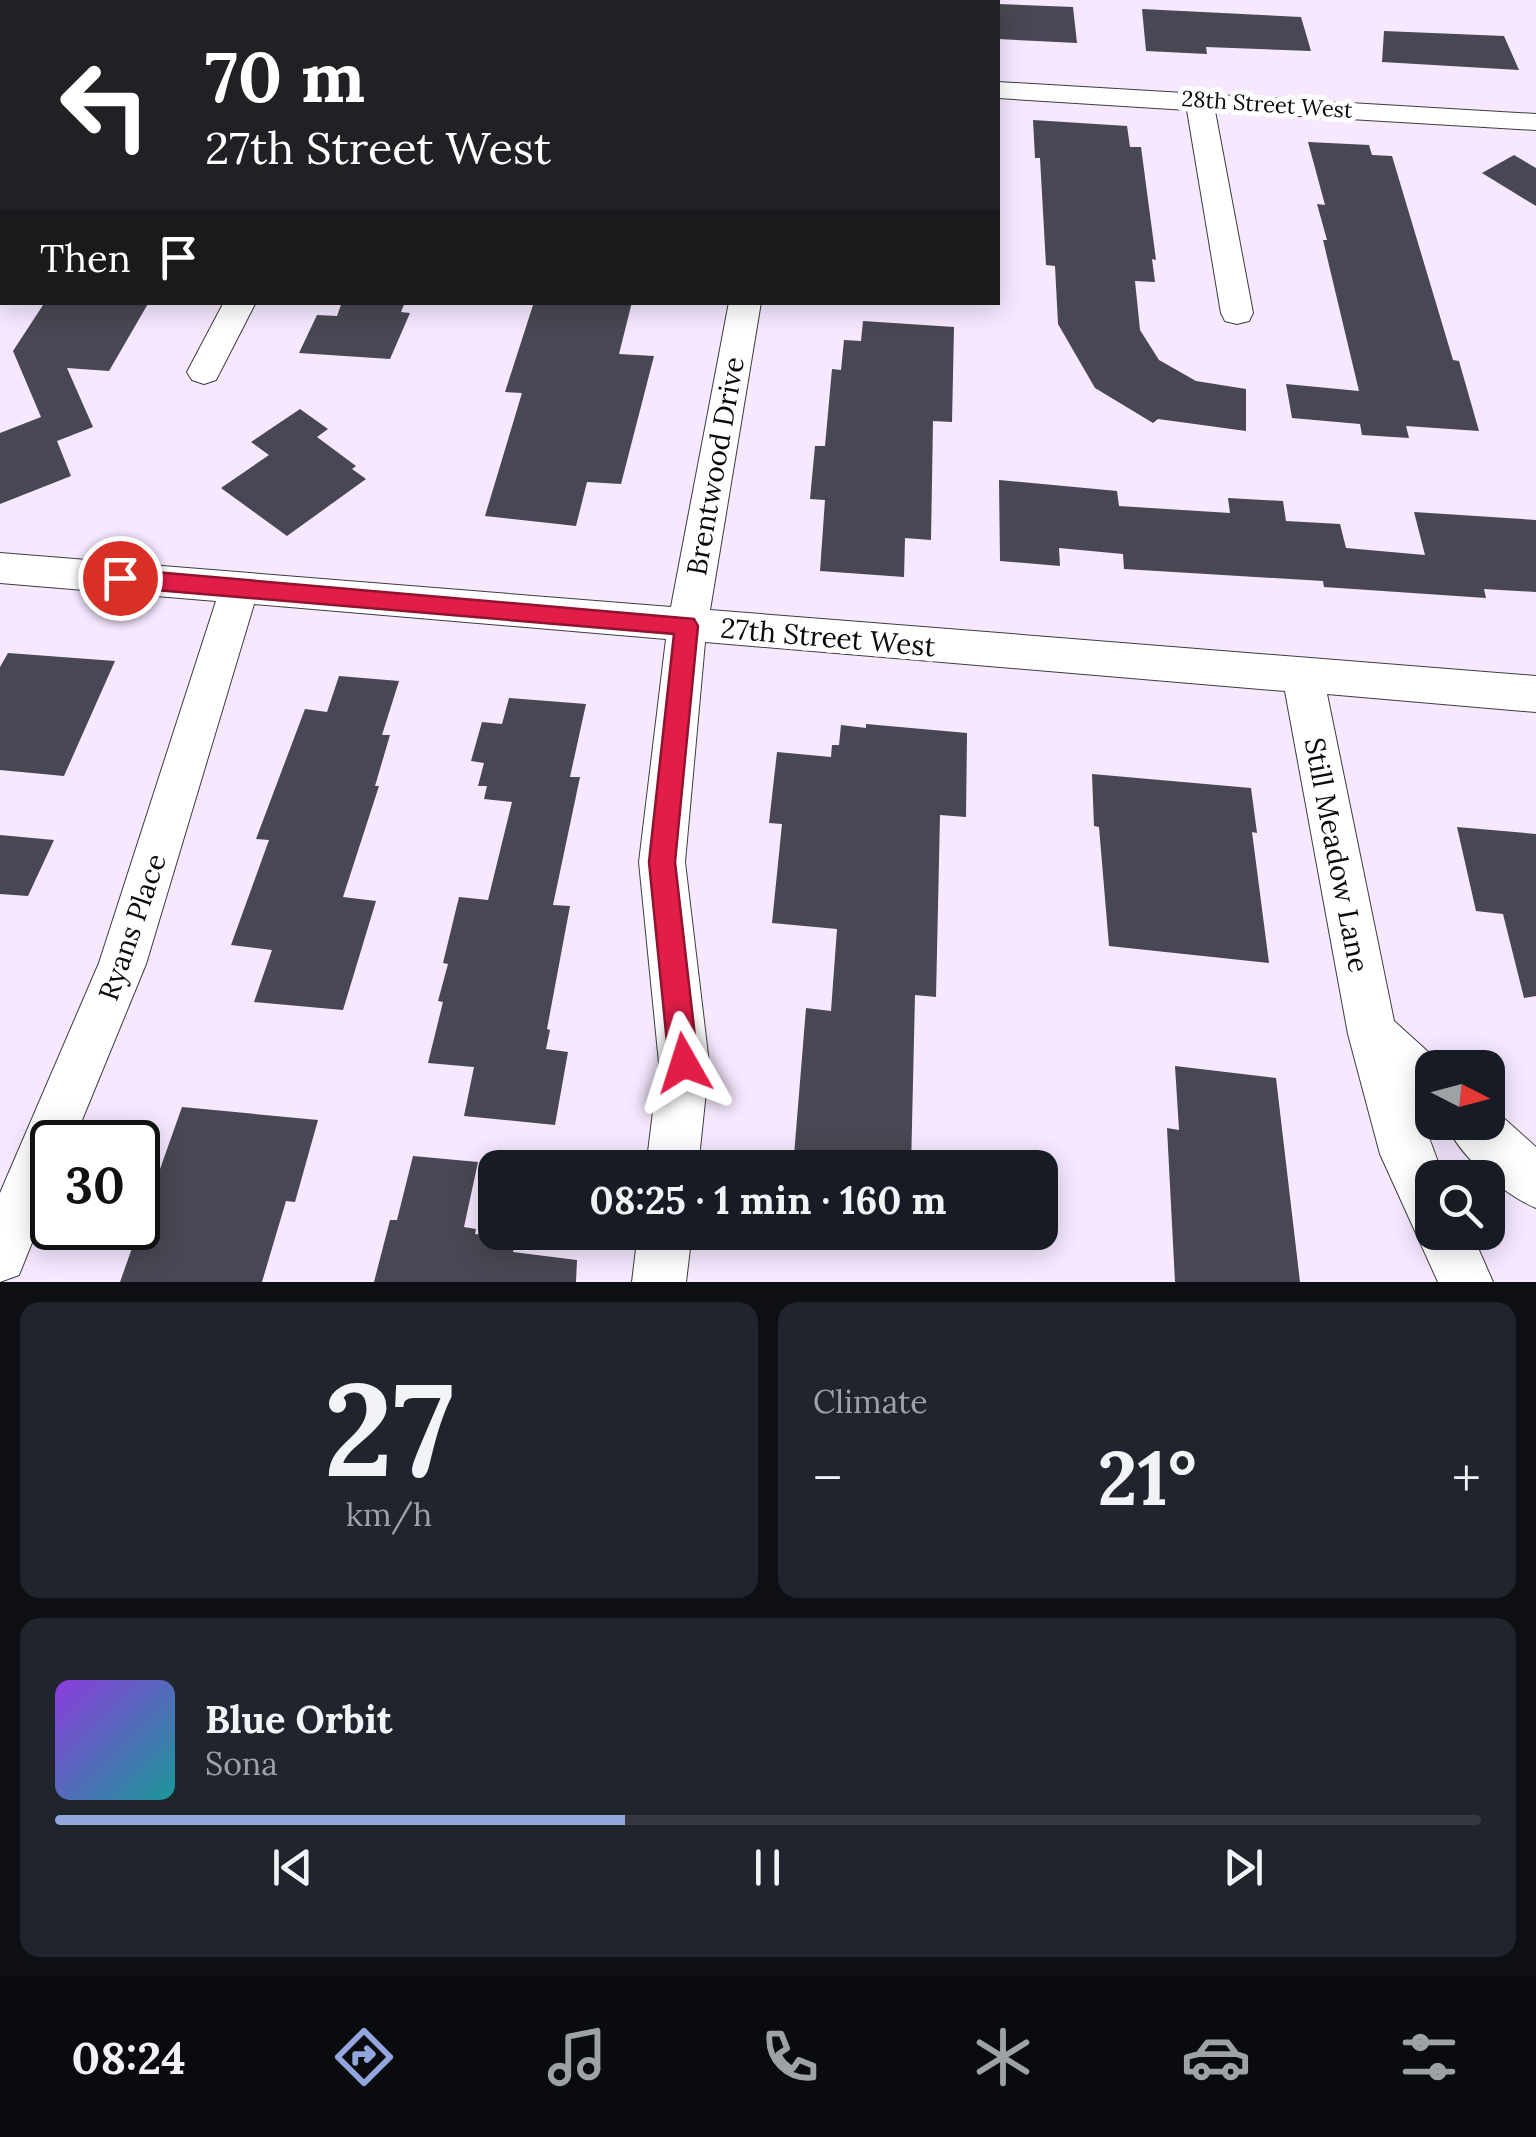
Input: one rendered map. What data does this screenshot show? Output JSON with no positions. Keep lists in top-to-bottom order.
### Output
{
  "streets": {
    "street": [
      "28th Street West",
      "Brentwood Drive",
      "27th Street West",
      "Still Meadow Lane",
      "Ryans Place"
    ]
  },
  "crossings": [
    ["Brentwood Drive", "27th Street West"],
    ["27th Street West", "Still Meadow Lane"],
    ["27th Street West", "Ryans Place"]
  ],
  "north": "right",
  "page": {
    "turn": ["70 m", "27th Street West"],
    "then": "Then",
    "limit": "30",
    "trip": "08:25 · 1 min · 160 m",
    "tile": [
      ["27", "km/h"],
      "Climate"
    ],
    "heat": ["−", "21°", "+"],
    "song": ["Blue Orbit", "Sona"],
    "tabs": "08:24"
  }
}
